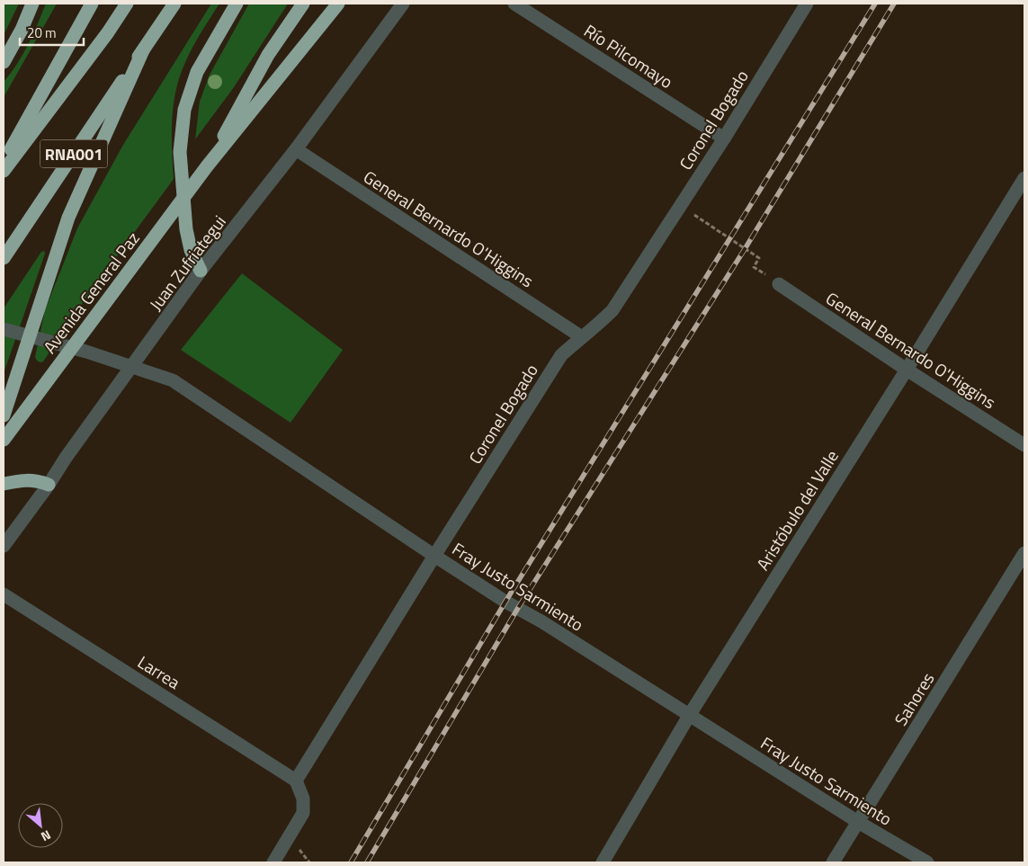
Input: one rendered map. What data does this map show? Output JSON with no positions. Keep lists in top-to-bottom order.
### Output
{
  "streets": {
    "highway": ["RNA001", "Avenida General Paz"],
    "street": [
      "Río Pilcomayo",
      "Coronel Bogado",
      "General Bernardo O'Higgins",
      "Juan Zufriategui",
      "Aristóbulo del Valle",
      "Fray Justo Sarmiento",
      "Larrea",
      "Sahores"
    ]
  },
  "crossings": [
    ["Río Pilcomayo", "Coronel Bogado"],
    ["Coronel Bogado", "General Bernardo O'Higgins"],
    ["Coronel Bogado", "Fray Justo Sarmiento"],
    ["Coronel Bogado", "Larrea"],
    ["General Bernardo O'Higgins", "Juan Zufriategui"],
    ["General Bernardo O'Higgins", "Aristóbulo del Valle"],
    ["Juan Zufriategui", "Fray Justo Sarmiento"],
    ["Aristóbulo del Valle", "Fray Justo Sarmiento"],
    ["Fray Justo Sarmiento", "Sahores"]
  ],
  "scale_bar": "20 m",
  "north": "bottom right"
}
